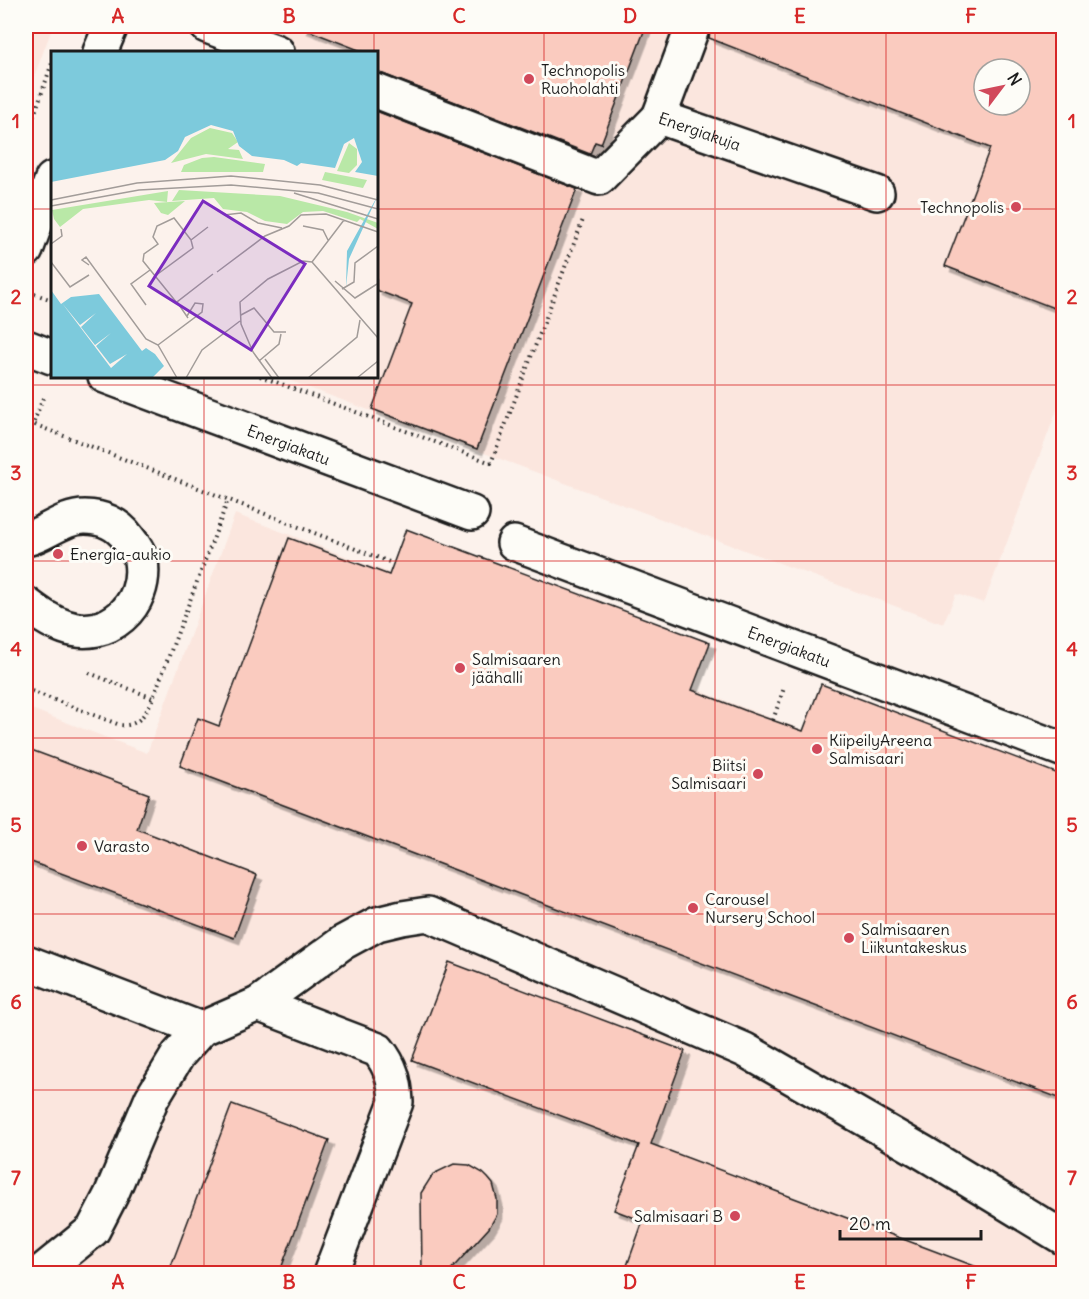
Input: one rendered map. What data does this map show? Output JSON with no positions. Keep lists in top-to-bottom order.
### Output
{
  "streets": {
    "street": ["Energiakuja", "Energiakatu"]
  },
  "places": [
    "Technopolis Ruoholahti",
    "Technopolis",
    "Energia-aukio",
    "Salmisaaren jäähalli",
    "KiipeilyAreena Salmisaari",
    "Biitsi Salmisaari",
    "Varasto",
    "Carousel Nursery School",
    "Salmisaaren Liikuntakeskus",
    "Salmisaari B"
  ],
  "scale_bar": "20 m",
  "north": "top right",
  "grid": {
    "columns": [
      "A",
      "B",
      "C",
      "D",
      "E",
      "F"
    ],
    "rows": [
      "1",
      "2",
      "3",
      "4",
      "5",
      "6",
      "7"
    ]
  }
}
